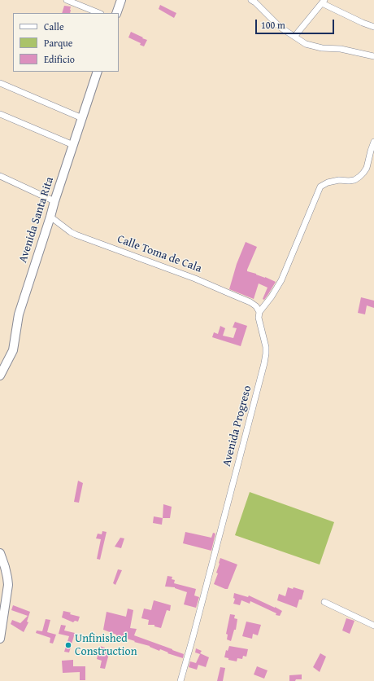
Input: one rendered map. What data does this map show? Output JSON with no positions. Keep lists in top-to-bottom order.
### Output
{
  "streets": {
    "street": ["Avenida Santa Rita", "Calle Toma de Cala", "Avenida Progreso"]
  },
  "crossings": [
    ["Avenida Santa Rita", "Calle Toma de Cala"],
    ["Calle Toma de Cala", "Avenida Progreso"]
  ],
  "places": ["Unfinished Construction"],
  "legend": ["Calle", "Parque", "Edificio"],
  "scale_bar": "100 m"
}
